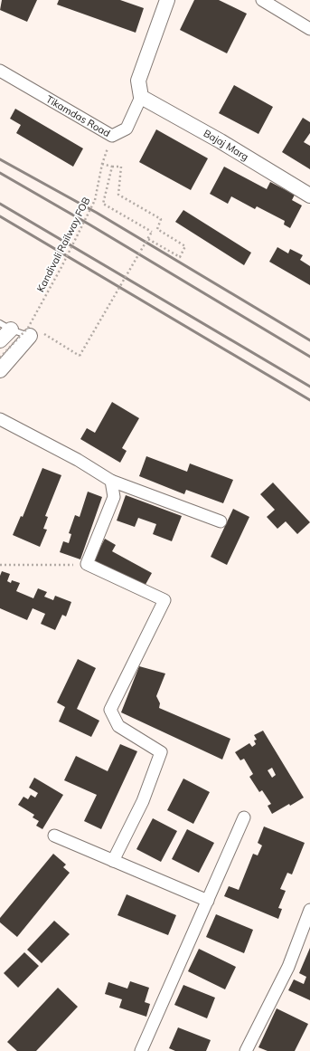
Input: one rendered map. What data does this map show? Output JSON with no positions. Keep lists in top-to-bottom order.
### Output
{
  "streets": {
    "street": ["Tikamdas Road", "Bajaj Marg"],
    "path": ["Kandivali Railway FOB"]
  },
  "crossings": [
    ["Tikamdas Road", "Bajaj Marg"],
    ["Tikamdas Road", "Kandivali Railway FOB"]
  ]
}
